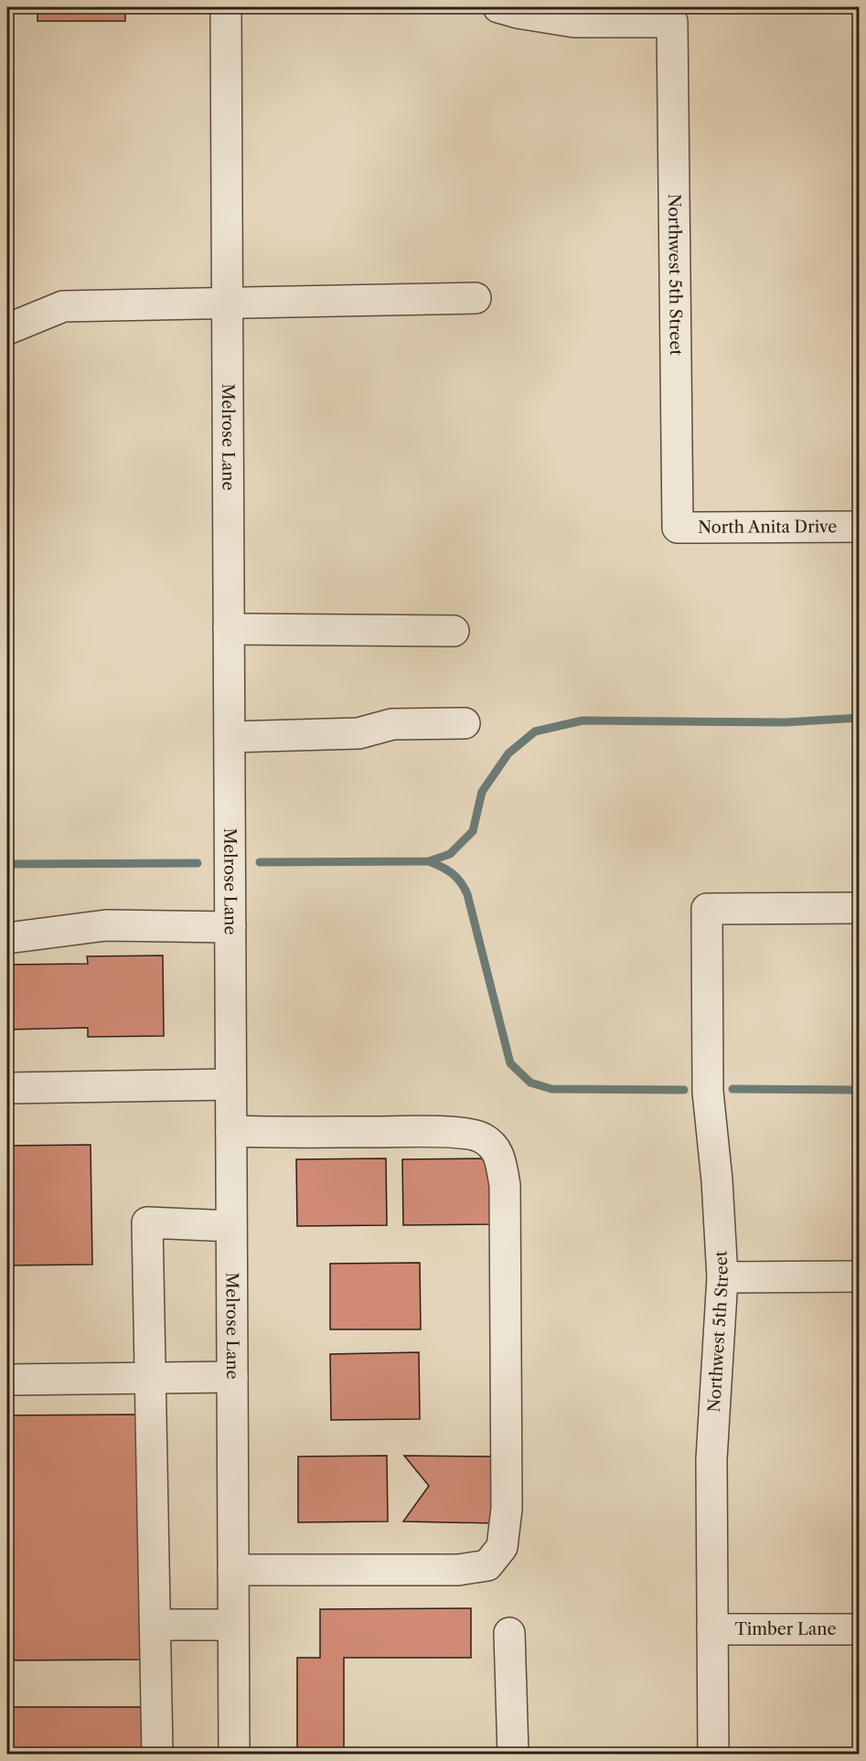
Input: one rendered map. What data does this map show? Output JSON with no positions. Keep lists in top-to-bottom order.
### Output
{
  "streets": {
    "street": [
      "Northwest 5th Street",
      "Melrose Lane",
      "North Anita Drive",
      "Timber Lane"
    ]
  },
  "crossings": [
    ["Northwest 5th Street", "North Anita Drive"],
    ["Northwest 5th Street", "Timber Lane"]
  ]
}
